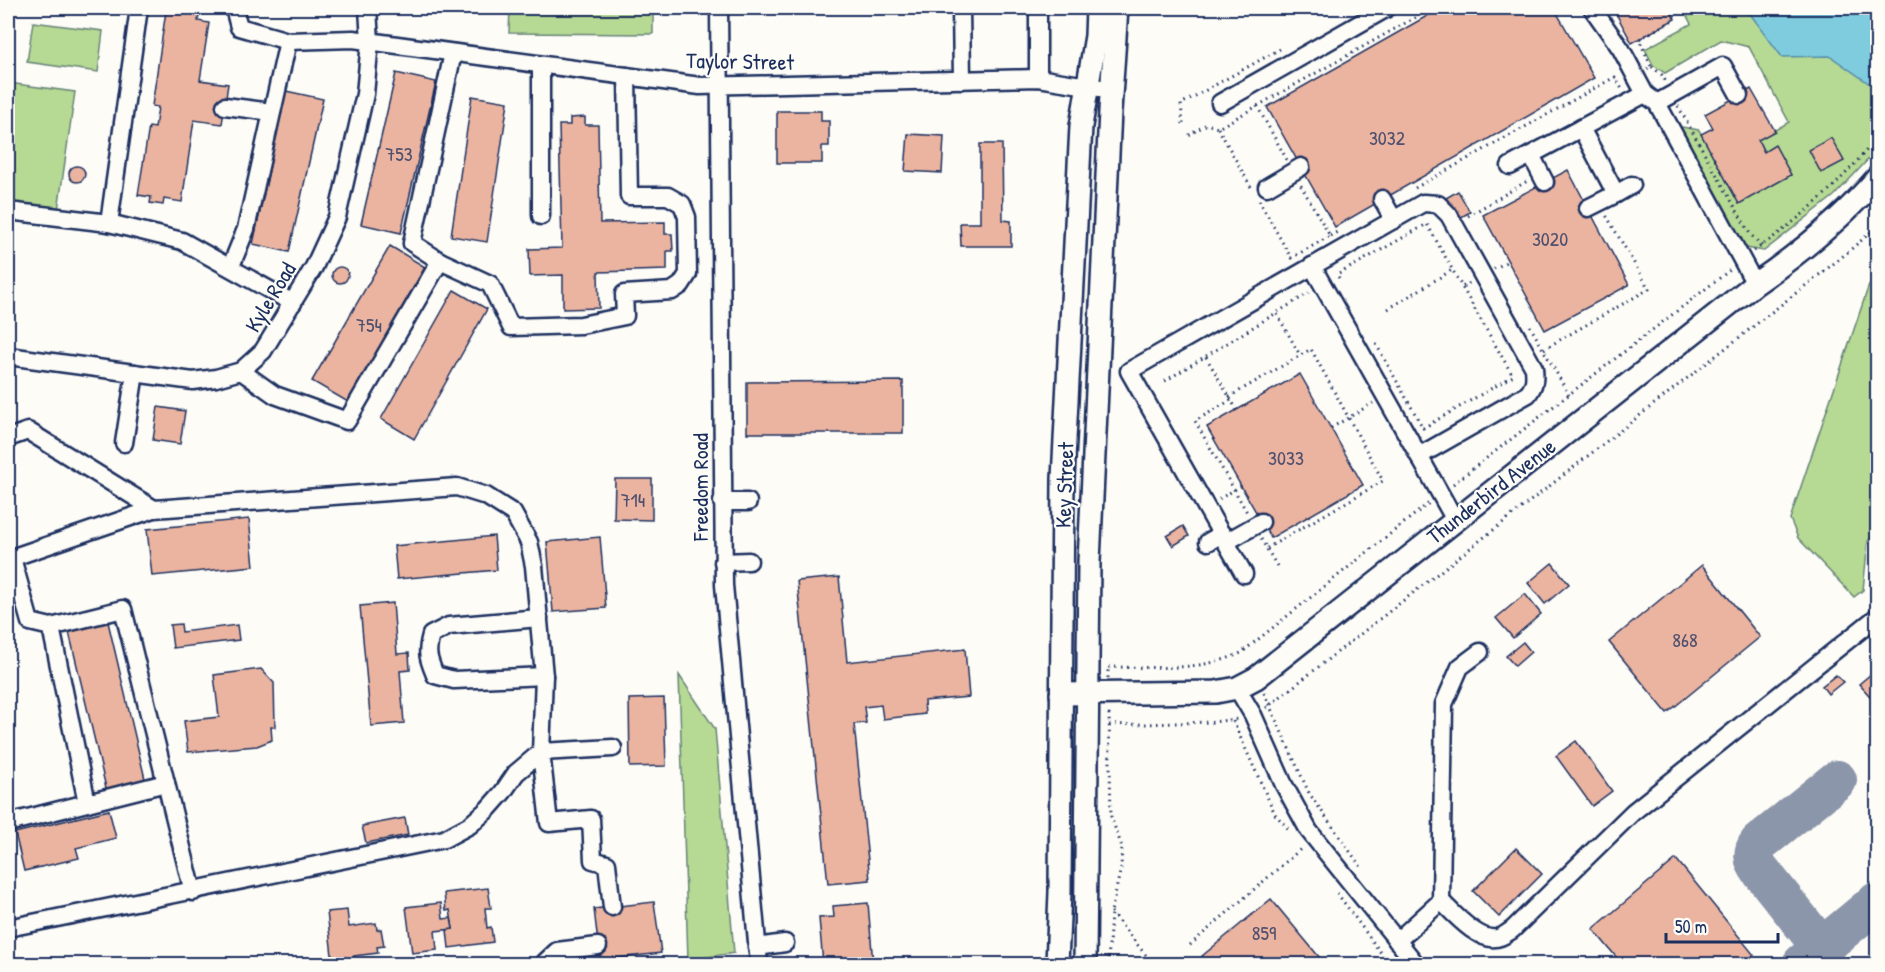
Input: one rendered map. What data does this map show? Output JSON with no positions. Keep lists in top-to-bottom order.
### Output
{
  "streets": {
    "main road": ["Key Street", "Thunderbird Avenue"],
    "street": ["Taylor Street", "Kyle Road", "Freedom Road"]
  },
  "crossings": [
    ["Taylor Street", "Kyle Road"],
    ["Taylor Street", "Key Street"],
    ["Taylor Street", "Freedom Road"],
    ["Key Street", "Thunderbird Avenue"]
  ],
  "house_numbers": [
    "3032",
    "753",
    "3020",
    "754",
    "3033",
    "714",
    "868",
    "859"
  ],
  "scale_bar": "50 m"
}
